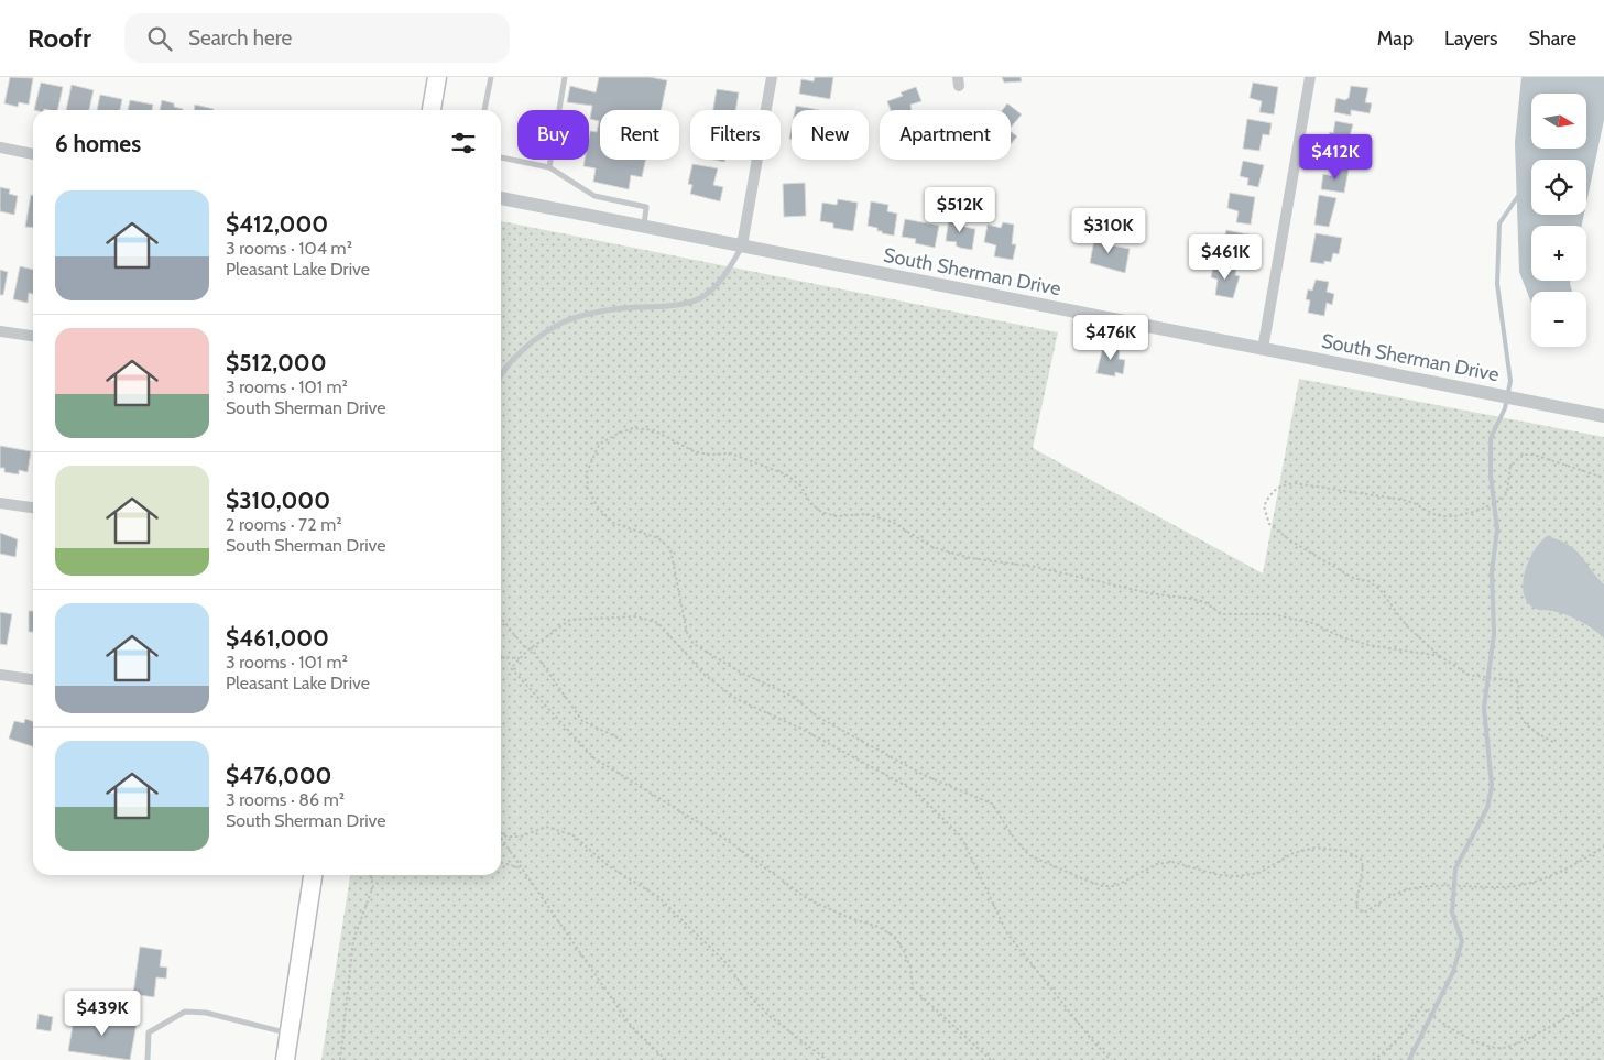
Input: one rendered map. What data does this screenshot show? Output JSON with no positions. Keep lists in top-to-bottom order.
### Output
{
  "streets": {
    "street": ["South Sherman Drive"]
  },
  "north": "right",
  "page": {
    "header": "Roofr",
    "search": "Search here",
    "nav": ["Map", "Layers", "Share"],
    "map_buttons": ["+", "−"],
    "chip": [
      "Buy",
      "Rent",
      "Filters",
      "New",
      "Apartment"
    ],
    "heading": "6 homes",
    "price": [
      "$412K",
      "$512K",
      "$310K",
      "$461K",
      "$476K",
      "$439K"
    ],
    "list": [
      {
        "name": "$412,000",
        "note": "3 rooms · 104 m² · Pleasant Lake Drive"
      },
      {
        "name": "$512,000",
        "note": "3 rooms · 101 m² · South Sherman Drive"
      },
      {
        "name": "$310,000",
        "note": "2 rooms · 72 m² · South Sherman Drive"
      },
      {
        "name": "$461,000",
        "note": "3 rooms · 101 m² · Pleasant Lake Drive"
      },
      {
        "name": "$476,000",
        "note": "3 rooms · 86 m² · South Sherman Drive"
      }
    ]
  }
}
